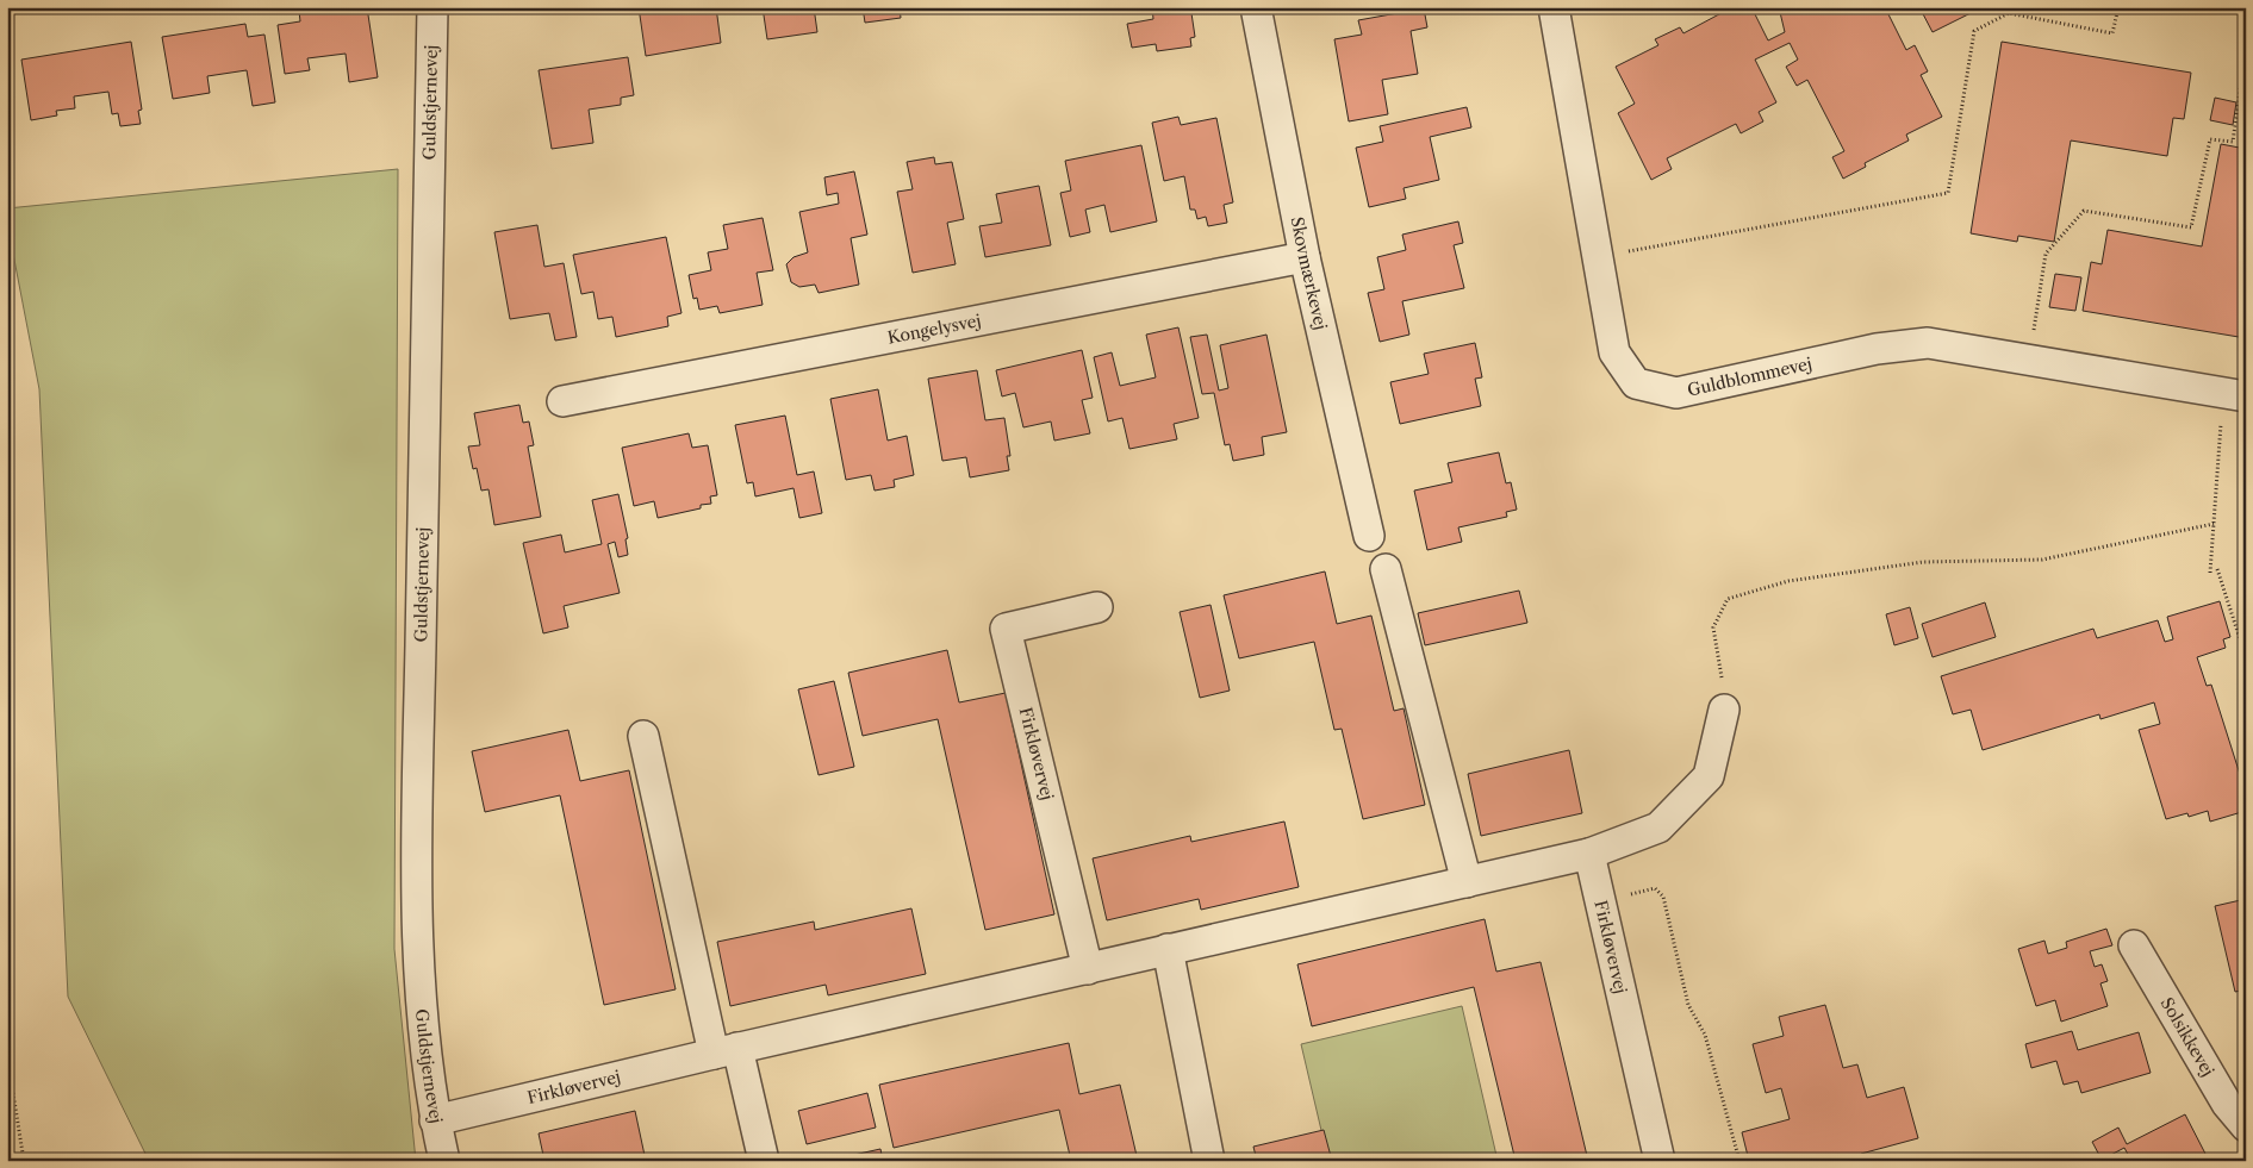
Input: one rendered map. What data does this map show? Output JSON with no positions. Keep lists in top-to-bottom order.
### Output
{
  "streets": {
    "street": [
      "Guldstjernevej",
      "Skovmærkevej",
      "Kongelysvej",
      "Guldblommevej",
      "Firkløvervej",
      "Solsikkevej"
    ]
  },
  "crossings": [
    ["Guldstjernevej", "Firkløvervej"],
    ["Skovmærkevej", "Kongelysvej"]
  ]
}
